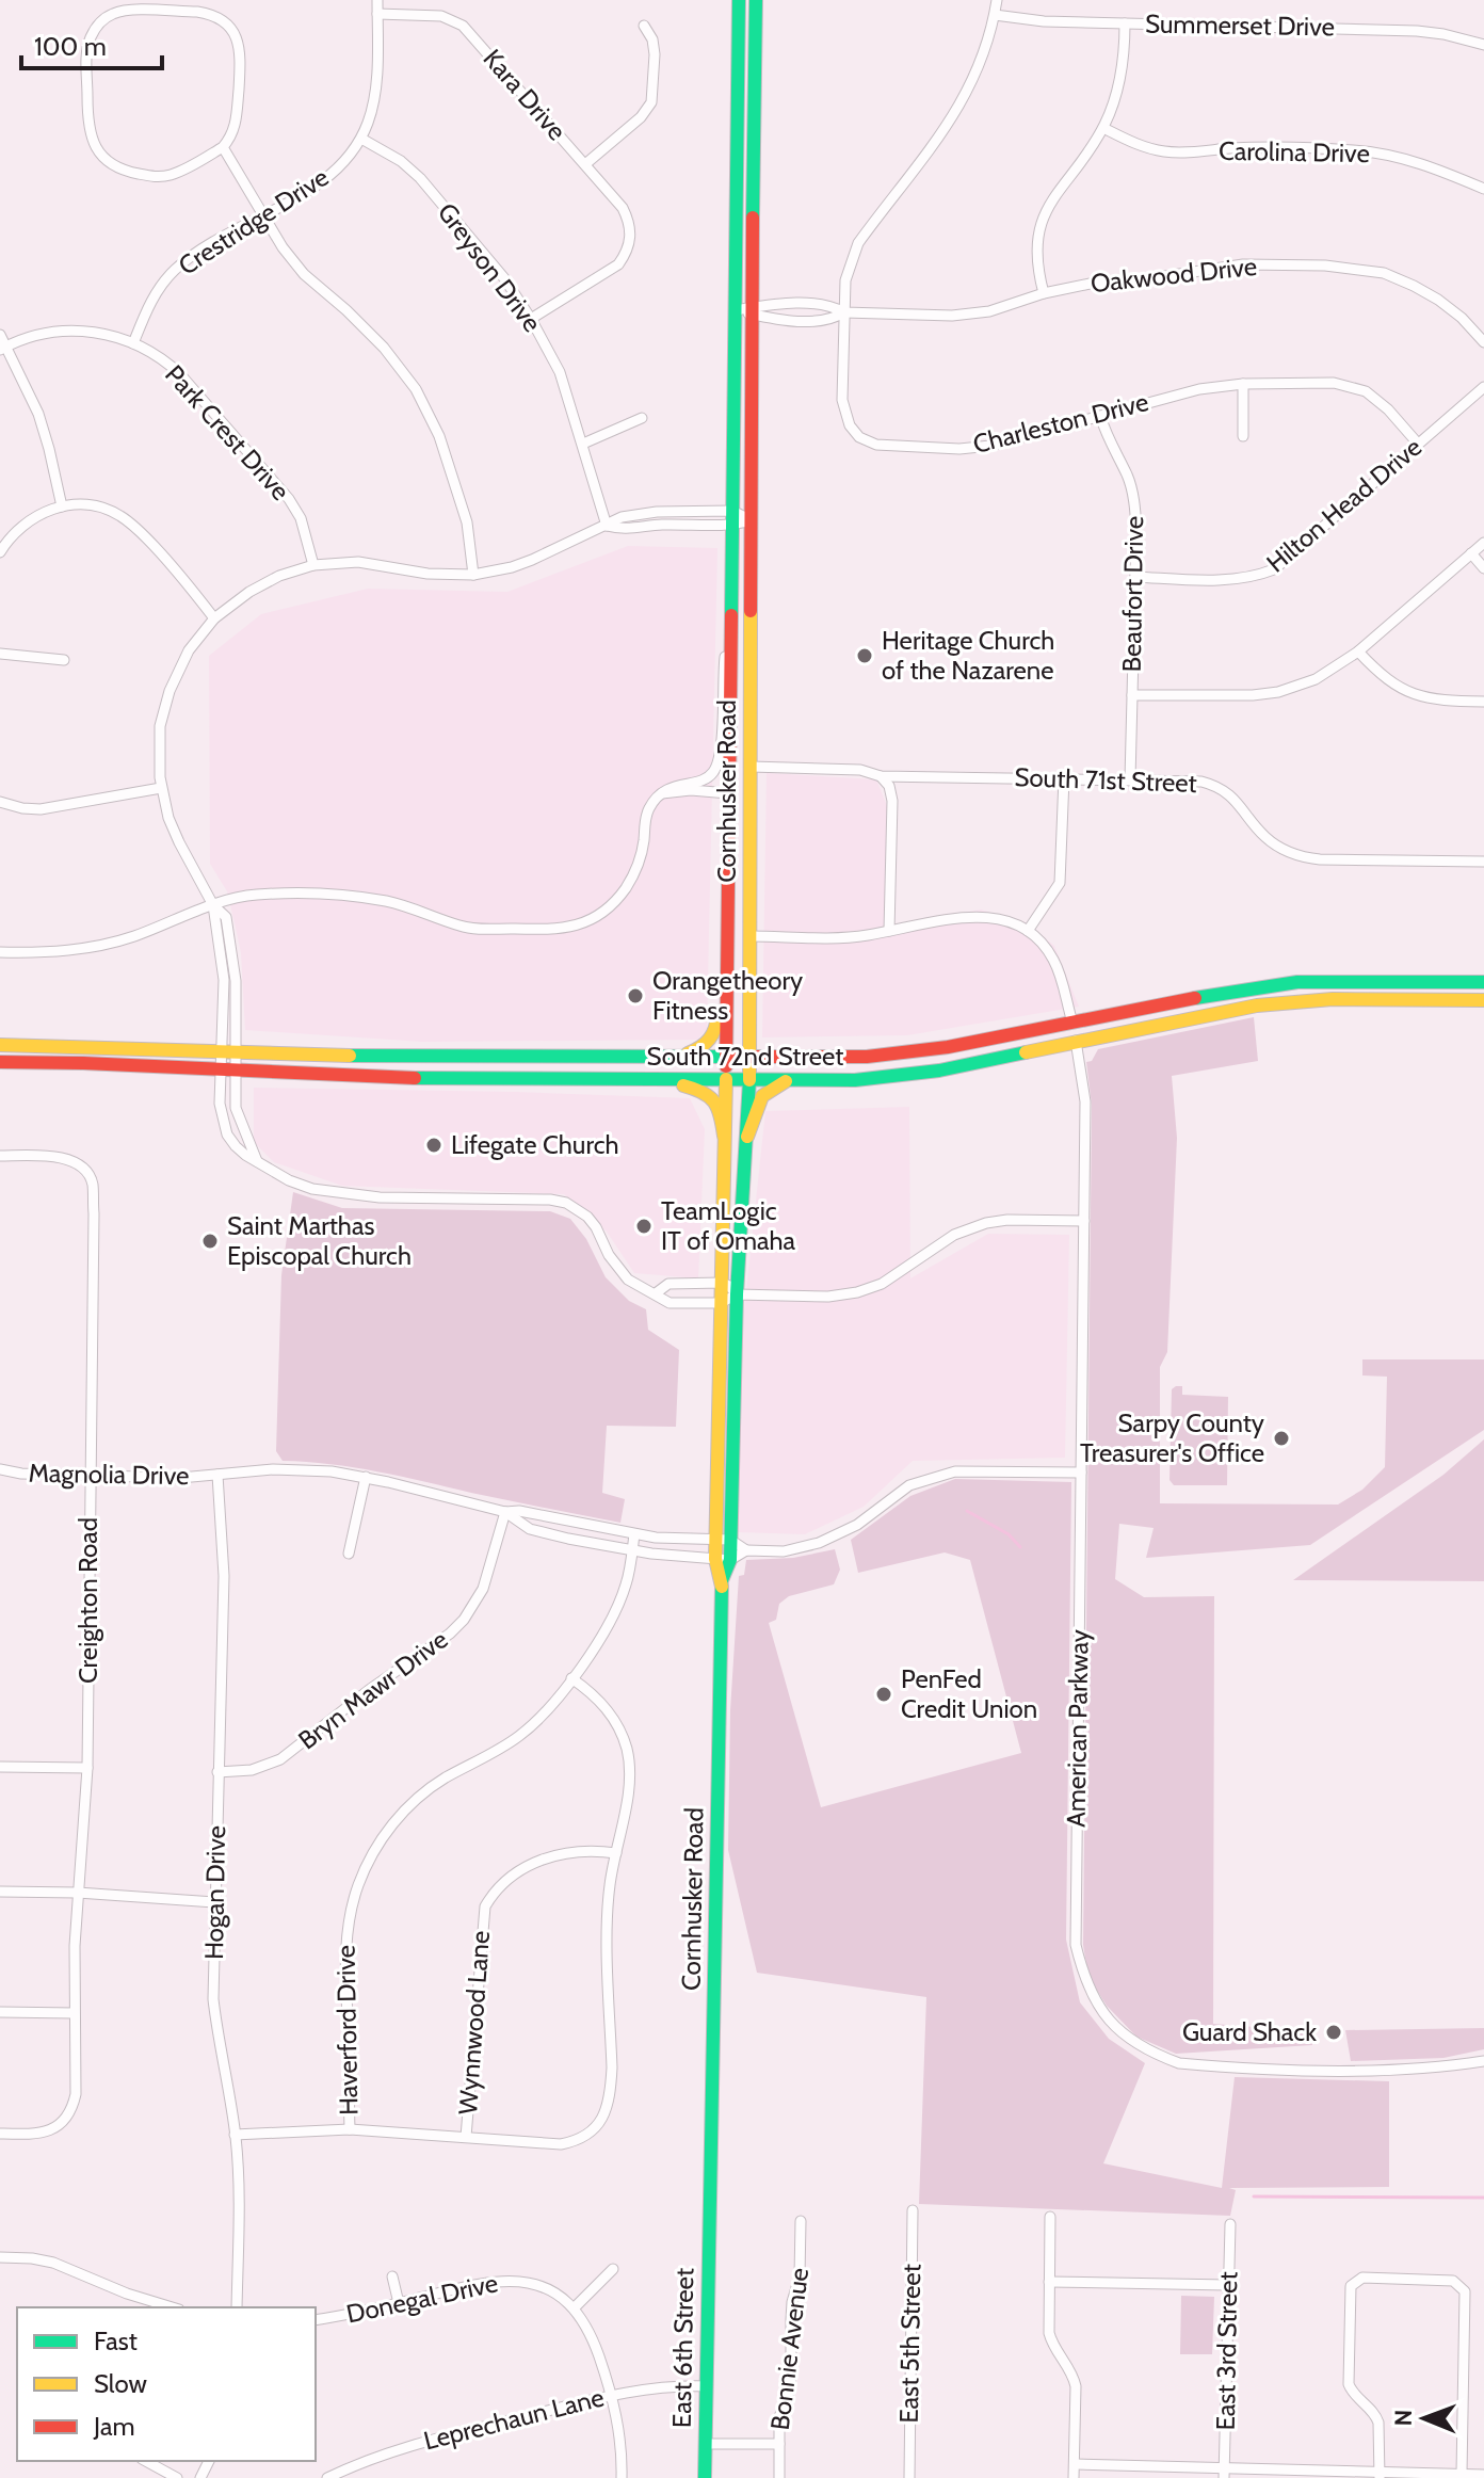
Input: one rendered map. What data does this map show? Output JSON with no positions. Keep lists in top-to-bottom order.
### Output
{
  "streets": {
    "main road": ["Cornhusker Road", "South 72nd Street", "East 6th Street"],
    "street": [
      "Summerset Drive",
      "Kara Drive",
      "Carolina Drive",
      "Crestridge Drive",
      "Greyson Drive",
      "Oakwood Drive",
      "Charleston Drive",
      "Park Crest Drive",
      "Hilton Head Drive",
      "Beaufort Drive",
      "South 71st Street",
      "Magnolia Drive",
      "Creighton Road",
      "Bryn Mawr Drive",
      "American Parkway",
      "Hogan Drive",
      "Wynnwood Lane",
      "Haverford Drive",
      "Donegal Drive",
      "East 5th Street",
      "Bonnie Avenue",
      "East 3rd Street",
      "Leprechaun Lane"
    ]
  },
  "crossings": [
    ["Summerset Drive", "Charleston Drive"],
    ["Kara Drive", "Crestridge Drive"],
    ["Kara Drive", "Greyson Drive"],
    ["Crestridge Drive", "Greyson Drive"],
    ["Crestridge Drive", "Park Crest Drive"],
    ["Oakwood Drive", "Charleston Drive"],
    ["Oakwood Drive", "Cornhusker Road"],
    ["Charleston Drive", "Hilton Head Drive"],
    ["Charleston Drive", "Beaufort Drive"],
    ["Hilton Head Drive", "Beaufort Drive"],
    ["Beaufort Drive", "South 71st Street"],
    ["South 71st Street", "Cornhusker Road"],
    ["Cornhusker Road", "South 72nd Street"],
    ["Cornhusker Road", "East 6th Street"],
    ["South 72nd Street", "American Parkway"],
    ["Magnolia Drive", "Creighton Road"],
    ["Magnolia Drive", "Bryn Mawr Drive"],
    ["Magnolia Drive", "Hogan Drive"],
    ["Bryn Mawr Drive", "Hogan Drive"],
    ["East 6th Street", "Leprechaun Lane"]
  ],
  "places": [
    "Heritage Church of the Nazarene",
    "Orangetheory Fitness",
    "Lifegate Church",
    "TeamLogic IT of Omaha",
    "Saint Marthas Episcopal Church",
    "Sarpy County Treasurer's Office",
    "PenFed Credit Union",
    "Guard Shack"
  ],
  "legend": ["Fast", "Slow", "Jam"],
  "scale_bar": "100 m",
  "north": "left"
}
